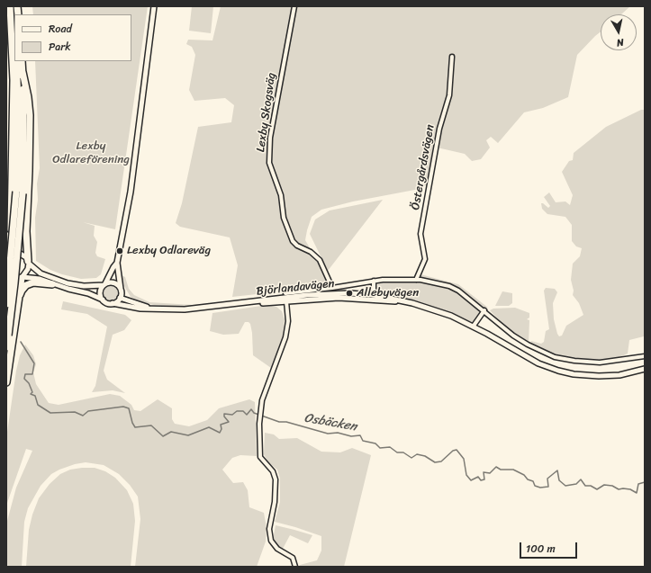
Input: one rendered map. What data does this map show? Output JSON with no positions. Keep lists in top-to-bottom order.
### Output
{
  "streets": {
    "street": ["Lexby Skogsväg", "Östergårdsvägen", "Björlandavägen"]
  },
  "crossings": [
    ["Lexby Skogsväg", "Björlandavägen"]
  ],
  "water": ["Osbäcken"],
  "parks": ["Lexby Odlareförening"],
  "places": ["Lexby Odlareväg", "Allebyvägen"],
  "legend": ["Road", "Park"],
  "scale_bar": "100 m",
  "north": "bottom"
}
